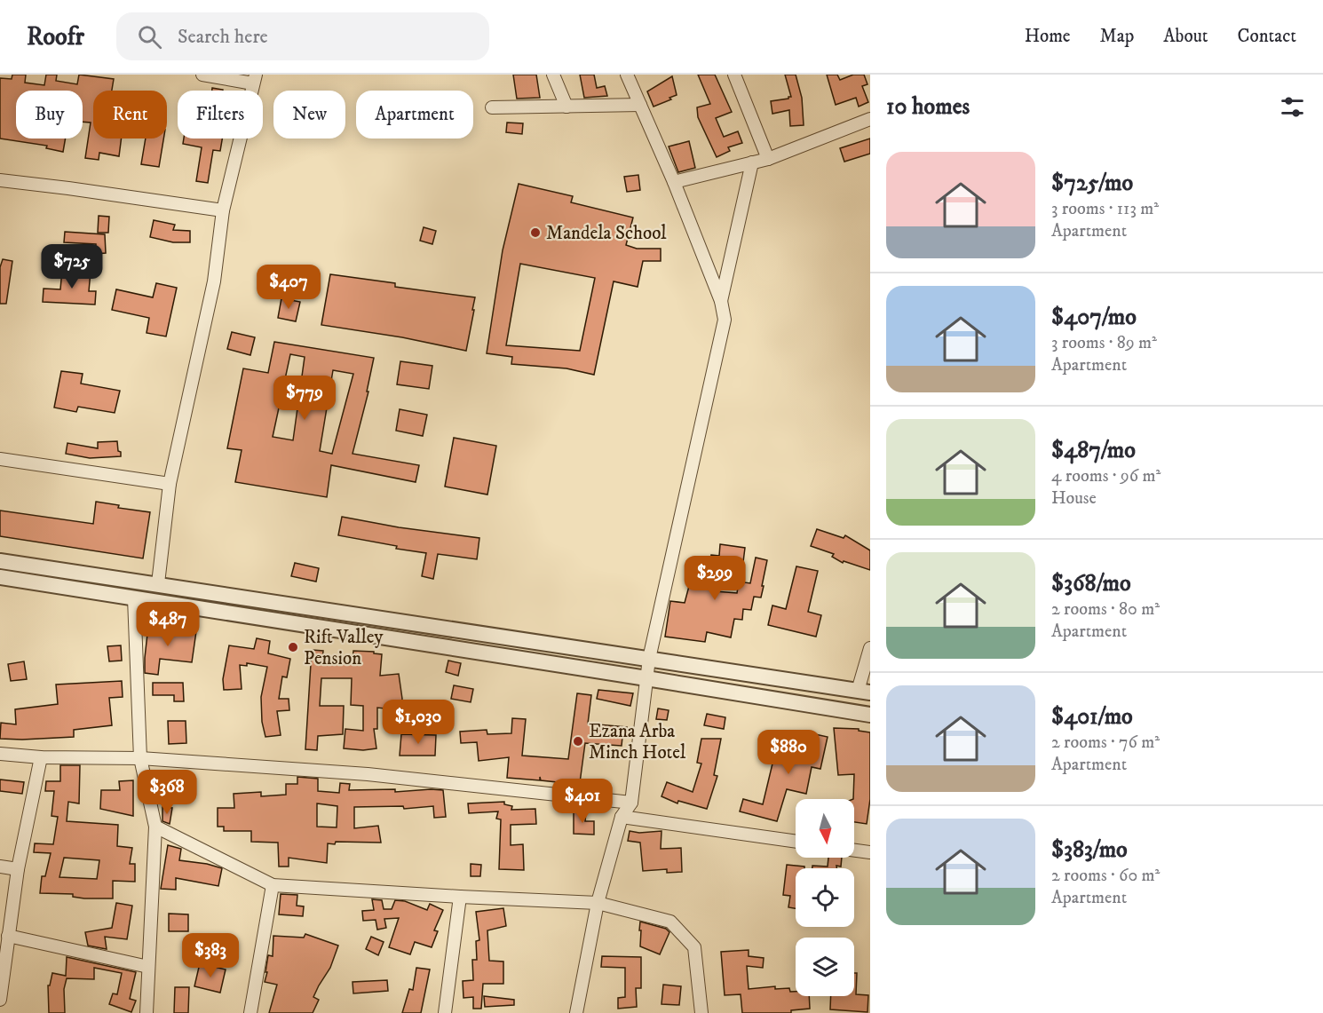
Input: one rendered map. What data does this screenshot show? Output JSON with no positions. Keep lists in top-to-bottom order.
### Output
{
  "places": ["Mandela School", "Rift Valley Pension", "Ezana Arba Minch Hotel"],
  "north": "bottom",
  "page": {
    "header": "Roofr",
    "search": "Search here",
    "nav": [
      "Home",
      "Map",
      "About",
      "Contact"
    ],
    "heading": "10 homes",
    "chip": [
      "Buy",
      "Rent",
      "Filters",
      "New",
      "Apartment"
    ],
    "list": [
      {
        "name": "$725/mo",
        "note": "3 rooms · 113 m² · Apartment"
      },
      {
        "name": "$407/mo",
        "note": "3 rooms · 89 m² · Apartment"
      },
      {
        "name": "$487/mo",
        "note": "4 rooms · 96 m² · House"
      },
      {
        "name": "$368/mo",
        "note": "2 rooms · 80 m² · Apartment"
      },
      {
        "name": "$401/mo",
        "note": "2 rooms · 76 m² · Apartment"
      },
      {
        "name": "$383/mo",
        "note": "2 rooms · 60 m² · Apartment"
      }
    ],
    "price": [
      "$725",
      "$407",
      "$779",
      "$299",
      "$487",
      "$1,030",
      "$880",
      "$368",
      "$401",
      "$383"
    ]
  }
}
